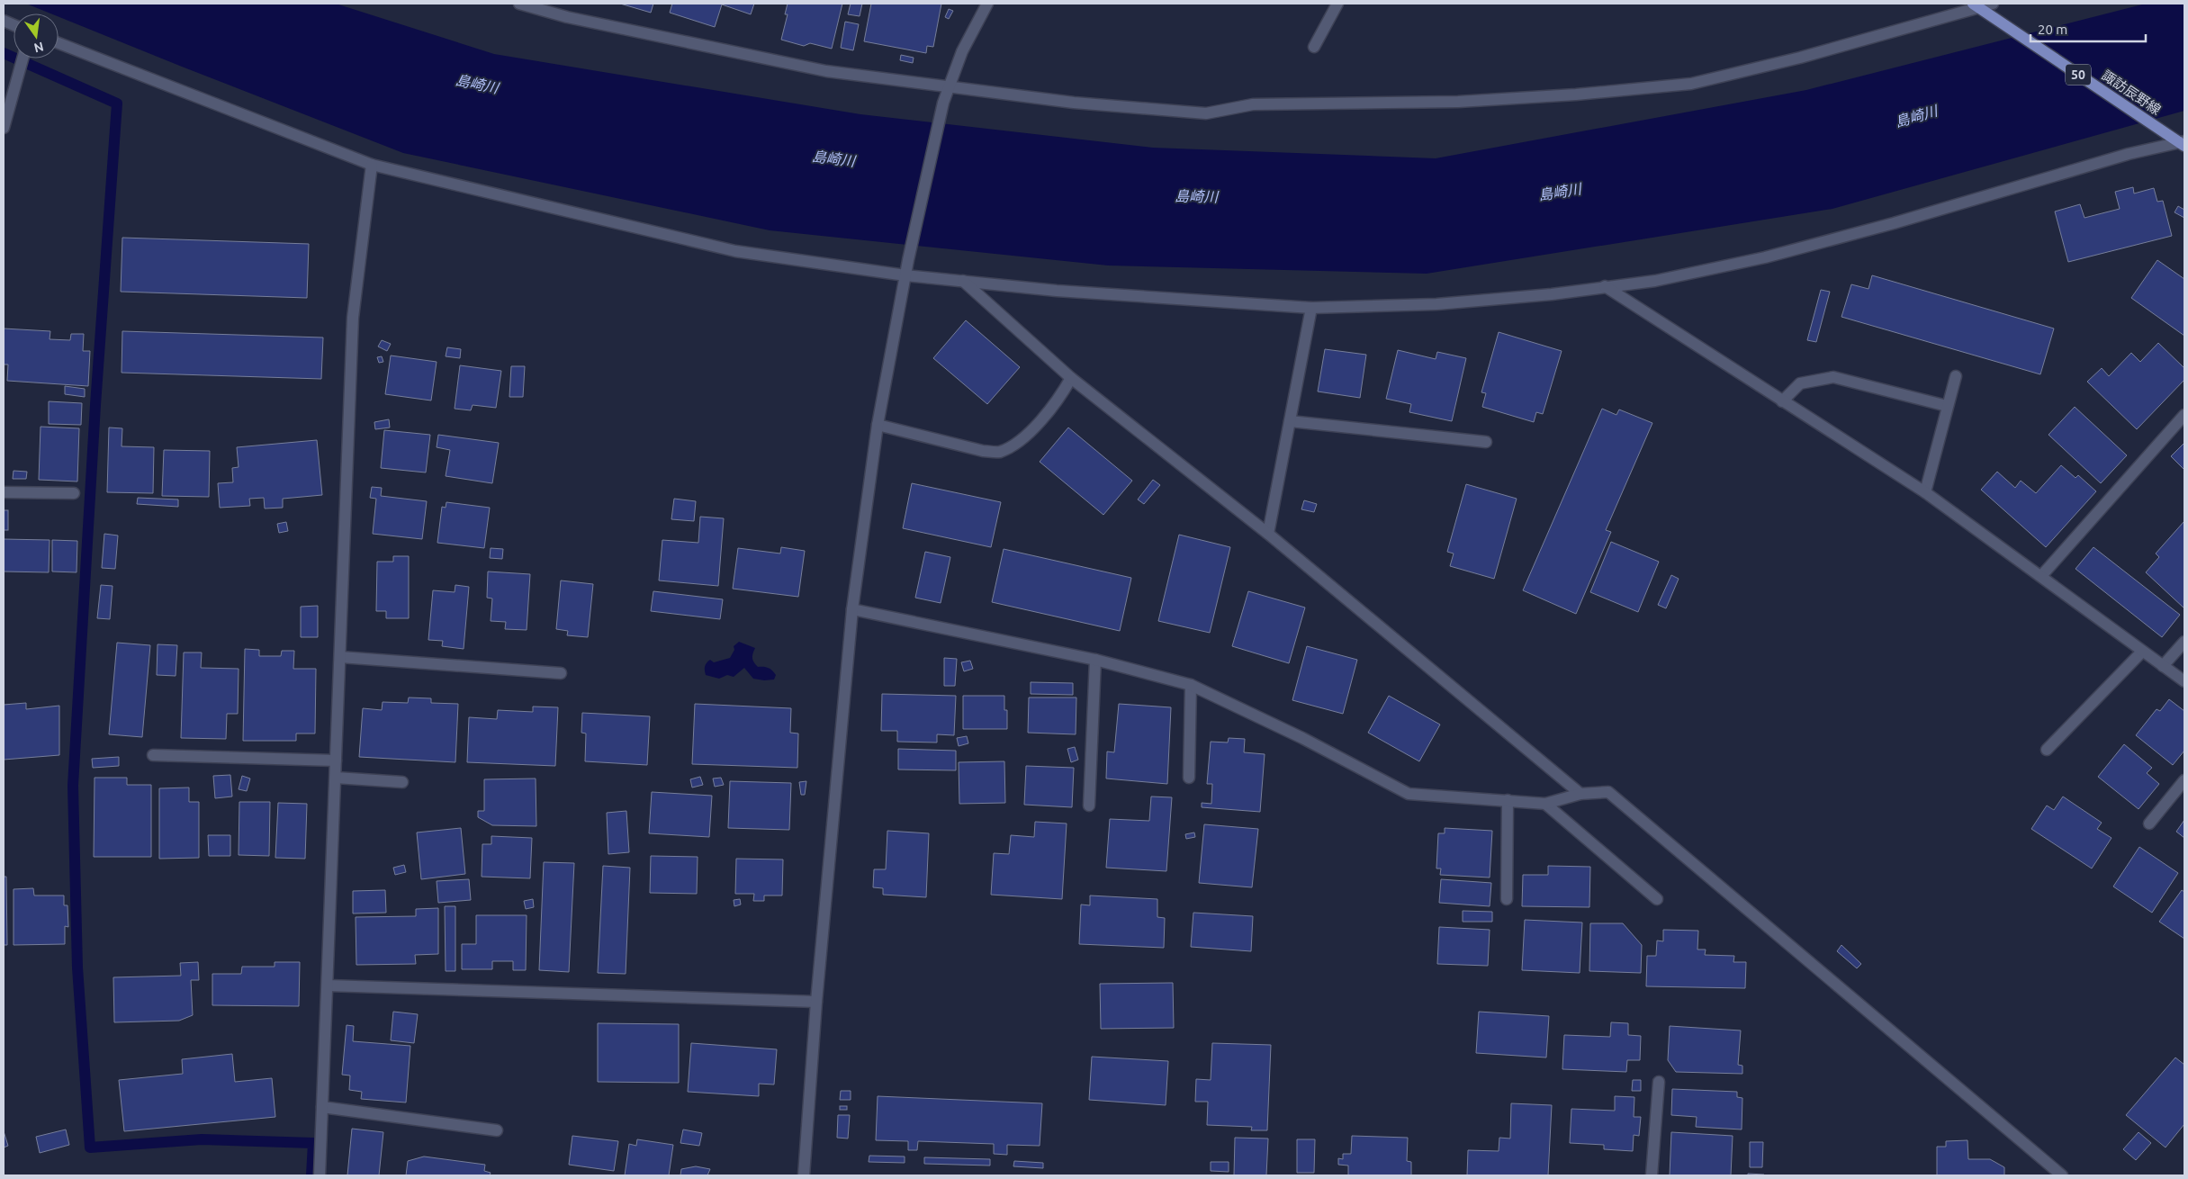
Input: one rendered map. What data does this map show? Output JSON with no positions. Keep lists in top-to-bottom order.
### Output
{
  "streets": {
    "main road": ["50", "諏訪辰野線"]
  },
  "water": ["島崎川"],
  "scale_bar": "20 m",
  "north": "bottom"
}
